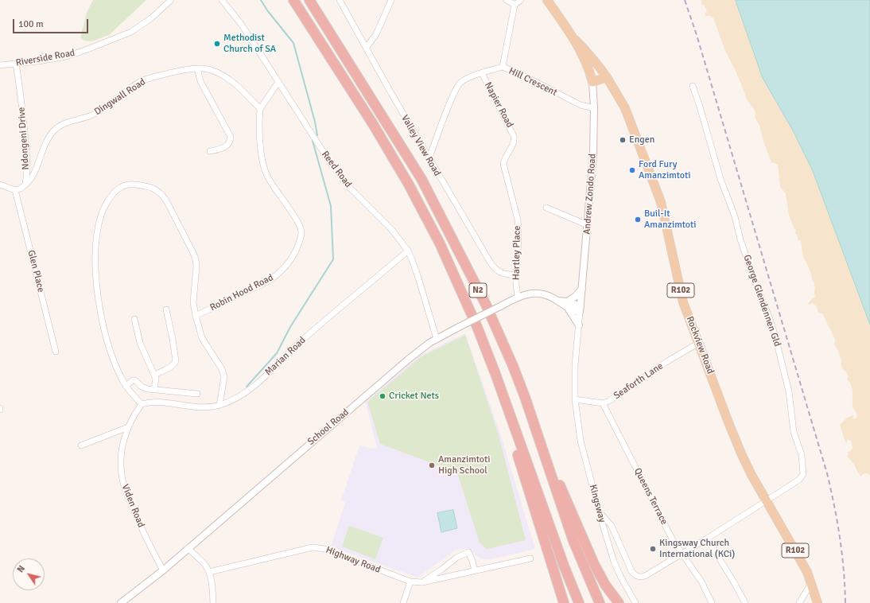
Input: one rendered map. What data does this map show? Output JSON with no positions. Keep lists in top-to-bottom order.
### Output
{
  "streets": {
    "highway": ["N2"],
    "main road": ["Andrew Zondo Road", "R102", "Rockview Road"],
    "street": [
      "Riverside Road",
      "Hill Crescent",
      "Dingwall Road",
      "Napier Road",
      "Ndongeni Drive",
      "Valley View Road",
      "Reed Road",
      "Hartley Place",
      "Glen Place",
      "Robin Hood Road",
      "George Glendennen Gld",
      "Marian Road",
      "Seaforth Lane",
      "School Road",
      "Queens Terrace",
      "Kingsway",
      "Viden Road",
      "Highway Road"
    ]
  },
  "crossings": [
    ["Riverside Road", "Ndongeni Drive"],
    ["Hill Crescent", "Napier Road"],
    ["Hill Crescent", "Valley View Road"],
    ["Hill Crescent", "Andrew Zondo Road"],
    ["Dingwall Road", "Ndongeni Drive"],
    ["Dingwall Road", "Robin Hood Road"],
    ["Napier Road", "Hartley Place"],
    ["Valley View Road", "Hartley Place"],
    ["Reed Road", "Marian Road"],
    ["Reed Road", "School Road"],
    ["Andrew Zondo Road", "Rockview Road"],
    ["Andrew Zondo Road", "Seaforth Lane"],
    ["Andrew Zondo Road", "School Road"],
    ["Andrew Zondo Road", "Kingsway"],
    ["Hartley Place", "School Road"],
    ["George Glendennen Gld", "Rockview Road"],
    ["Rockview Road", "Seaforth Lane"],
    ["Marian Road", "Viden Road"],
    ["Seaforth Lane", "Queens Terrace"],
    ["Seaforth Lane", "Kingsway"],
    ["School Road", "Viden Road"]
  ],
  "places": [
    "Methodist Church of SA",
    "Engen",
    "Ford Fury Amanzimtoti",
    "Buil-It Amanzimtoti",
    "Cricket Nets",
    "Amanzimtoti High School",
    "Kingsway Church International (KCi)"
  ],
  "scale_bar": "100 m",
  "north": "top left"
}
